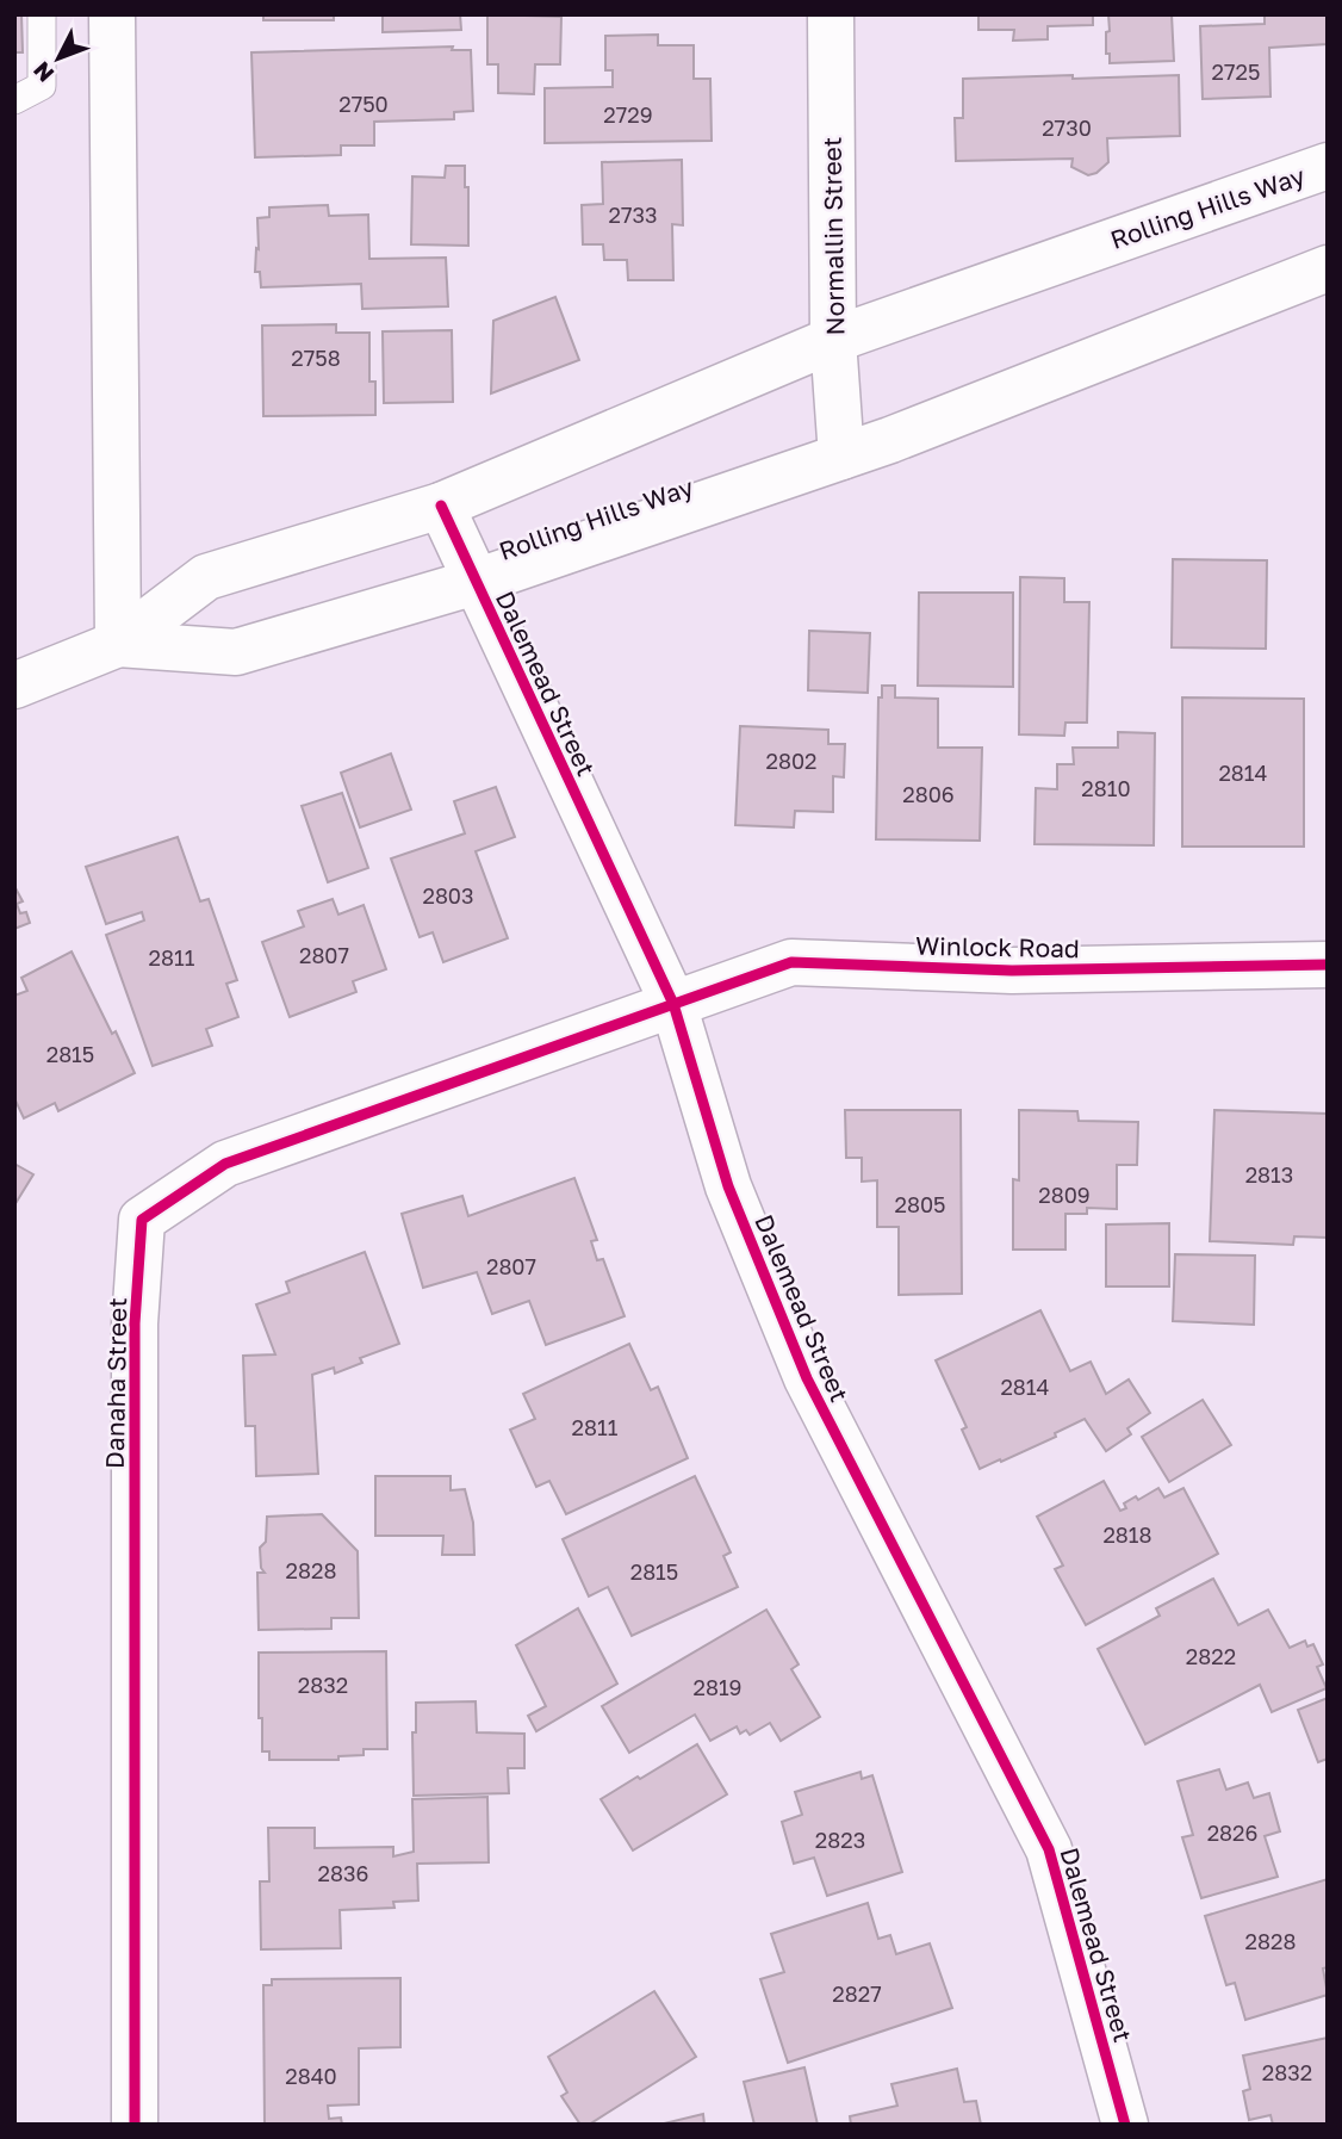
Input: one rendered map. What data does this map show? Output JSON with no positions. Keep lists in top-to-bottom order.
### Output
{
  "streets": {
    "street": [
      "Rolling Hills Way",
      "Normallin Street",
      "Dalemead Street",
      "Winlock Road",
      "Danaha Street"
    ]
  },
  "crossings": [
    ["Rolling Hills Way", "Normallin Street"],
    ["Rolling Hills Way", "Dalemead Street"],
    ["Dalemead Street", "Winlock Road"],
    ["Dalemead Street", "Danaha Street"],
    ["Winlock Road", "Danaha Street"]
  ],
  "house_numbers": [
    "2725",
    "2750",
    "2729",
    "2730",
    "2733",
    "2758",
    "2802",
    "2814",
    "2810",
    "2806",
    "2803",
    "2807",
    "2811",
    "2815",
    "2813",
    "2809",
    "2805",
    "2807",
    "2814",
    "2811",
    "2818",
    "2828",
    "2815",
    "2822",
    "2832",
    "2819",
    "2826",
    "2823",
    "2836",
    "2828",
    "2827",
    "2832",
    "2840"
  ],
  "north": "bottom left"
}
